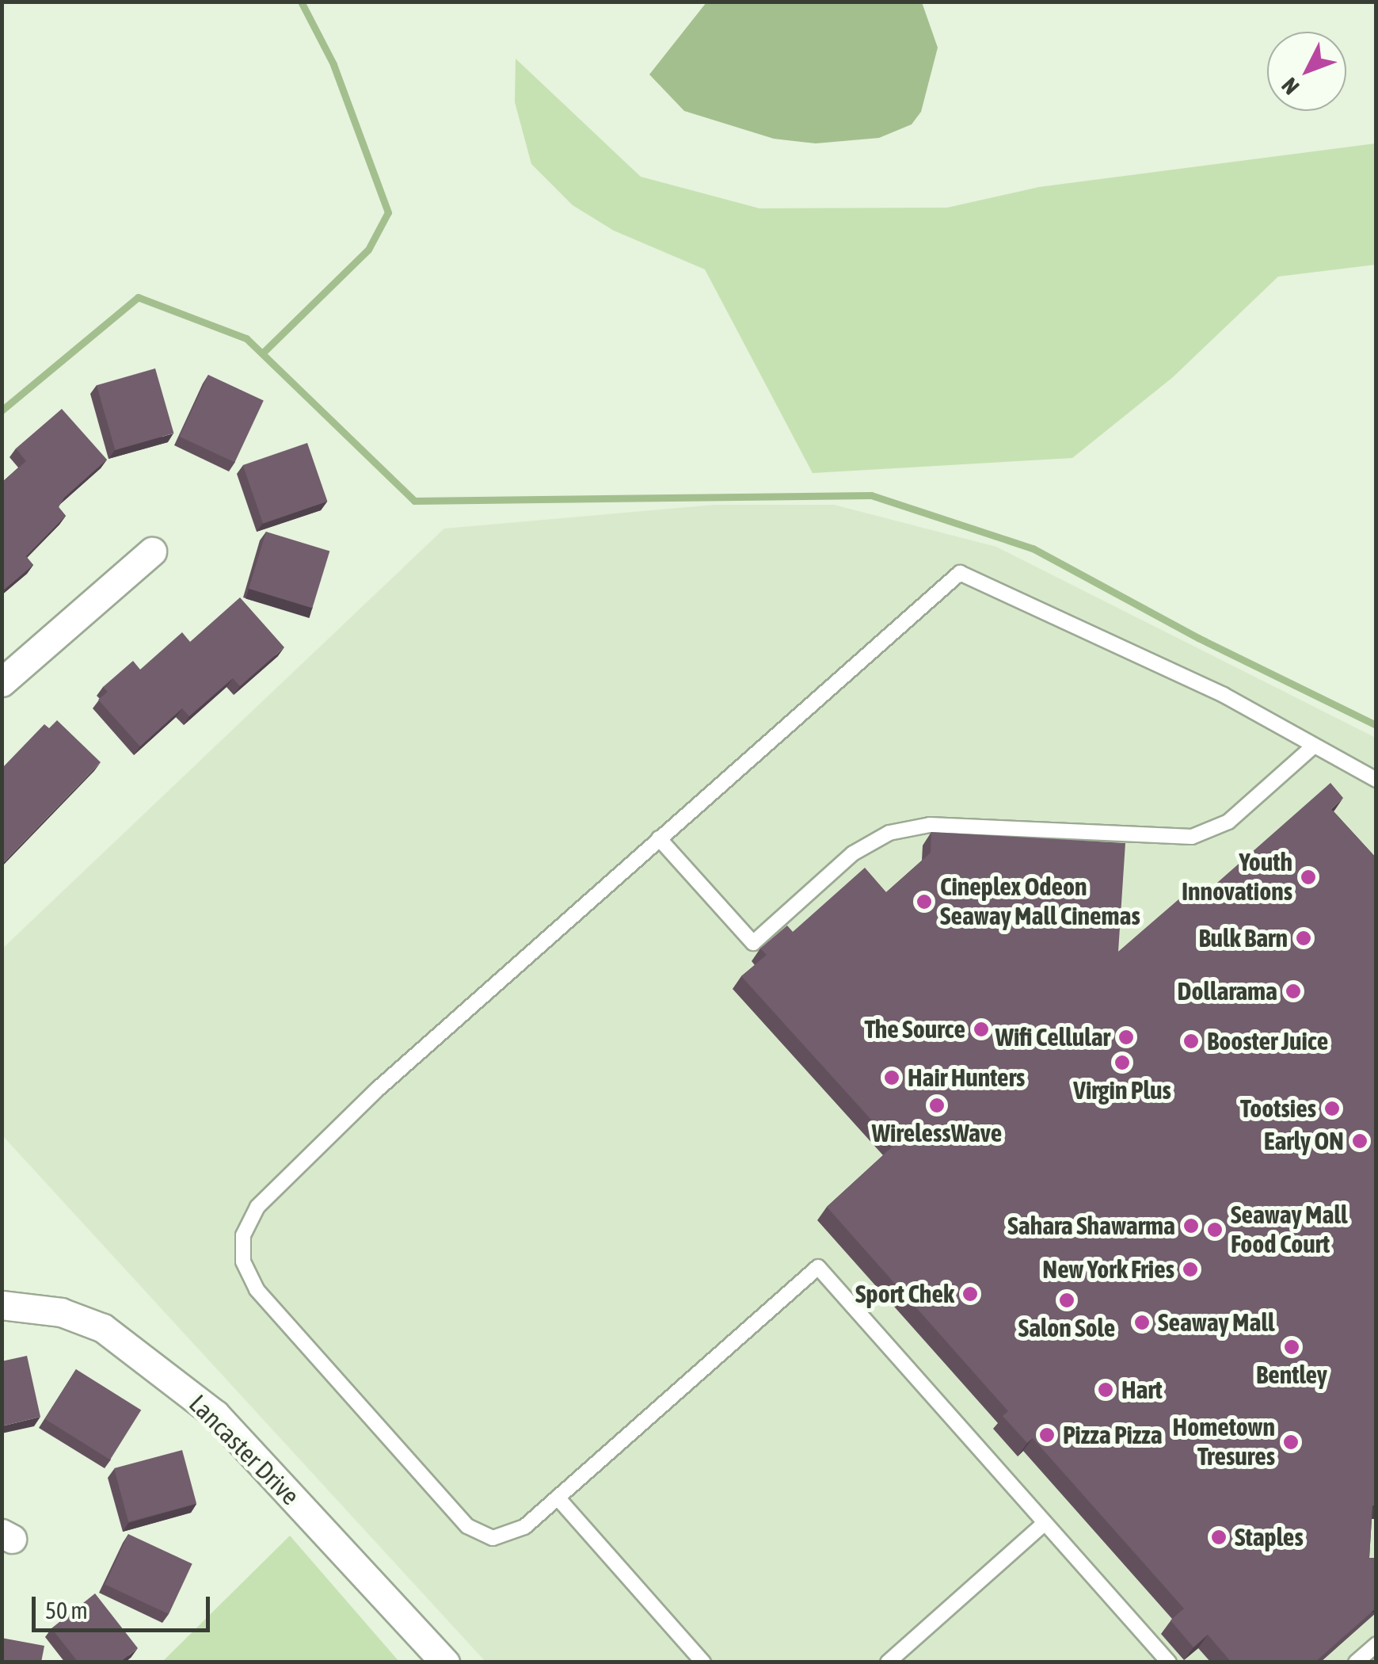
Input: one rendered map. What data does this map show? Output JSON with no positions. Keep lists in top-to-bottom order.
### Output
{
  "streets": {
    "street": ["Lancaster Drive"]
  },
  "places": [
    "Youth Innovations",
    "Cineplex Odeon Seaway Mall Cinemas",
    "Bulk Barn",
    "Dollarama",
    "The Source",
    "Wifi Cellular",
    "Booster Juice",
    "Virgin Plus",
    "Hair Hunters",
    "WirelessWave",
    "Tootsies",
    "Early ON",
    "Sahara Shawarma",
    "Seaway Mall Food Court",
    "New York Fries",
    "Sport Chek",
    "Salon Sole",
    "Seaway Mall",
    "Bentley",
    "Hart",
    "Pizza Pizza",
    "Hometown Tresures",
    "Staples"
  ],
  "scale_bar": "50 m",
  "north": "bottom left"
}
